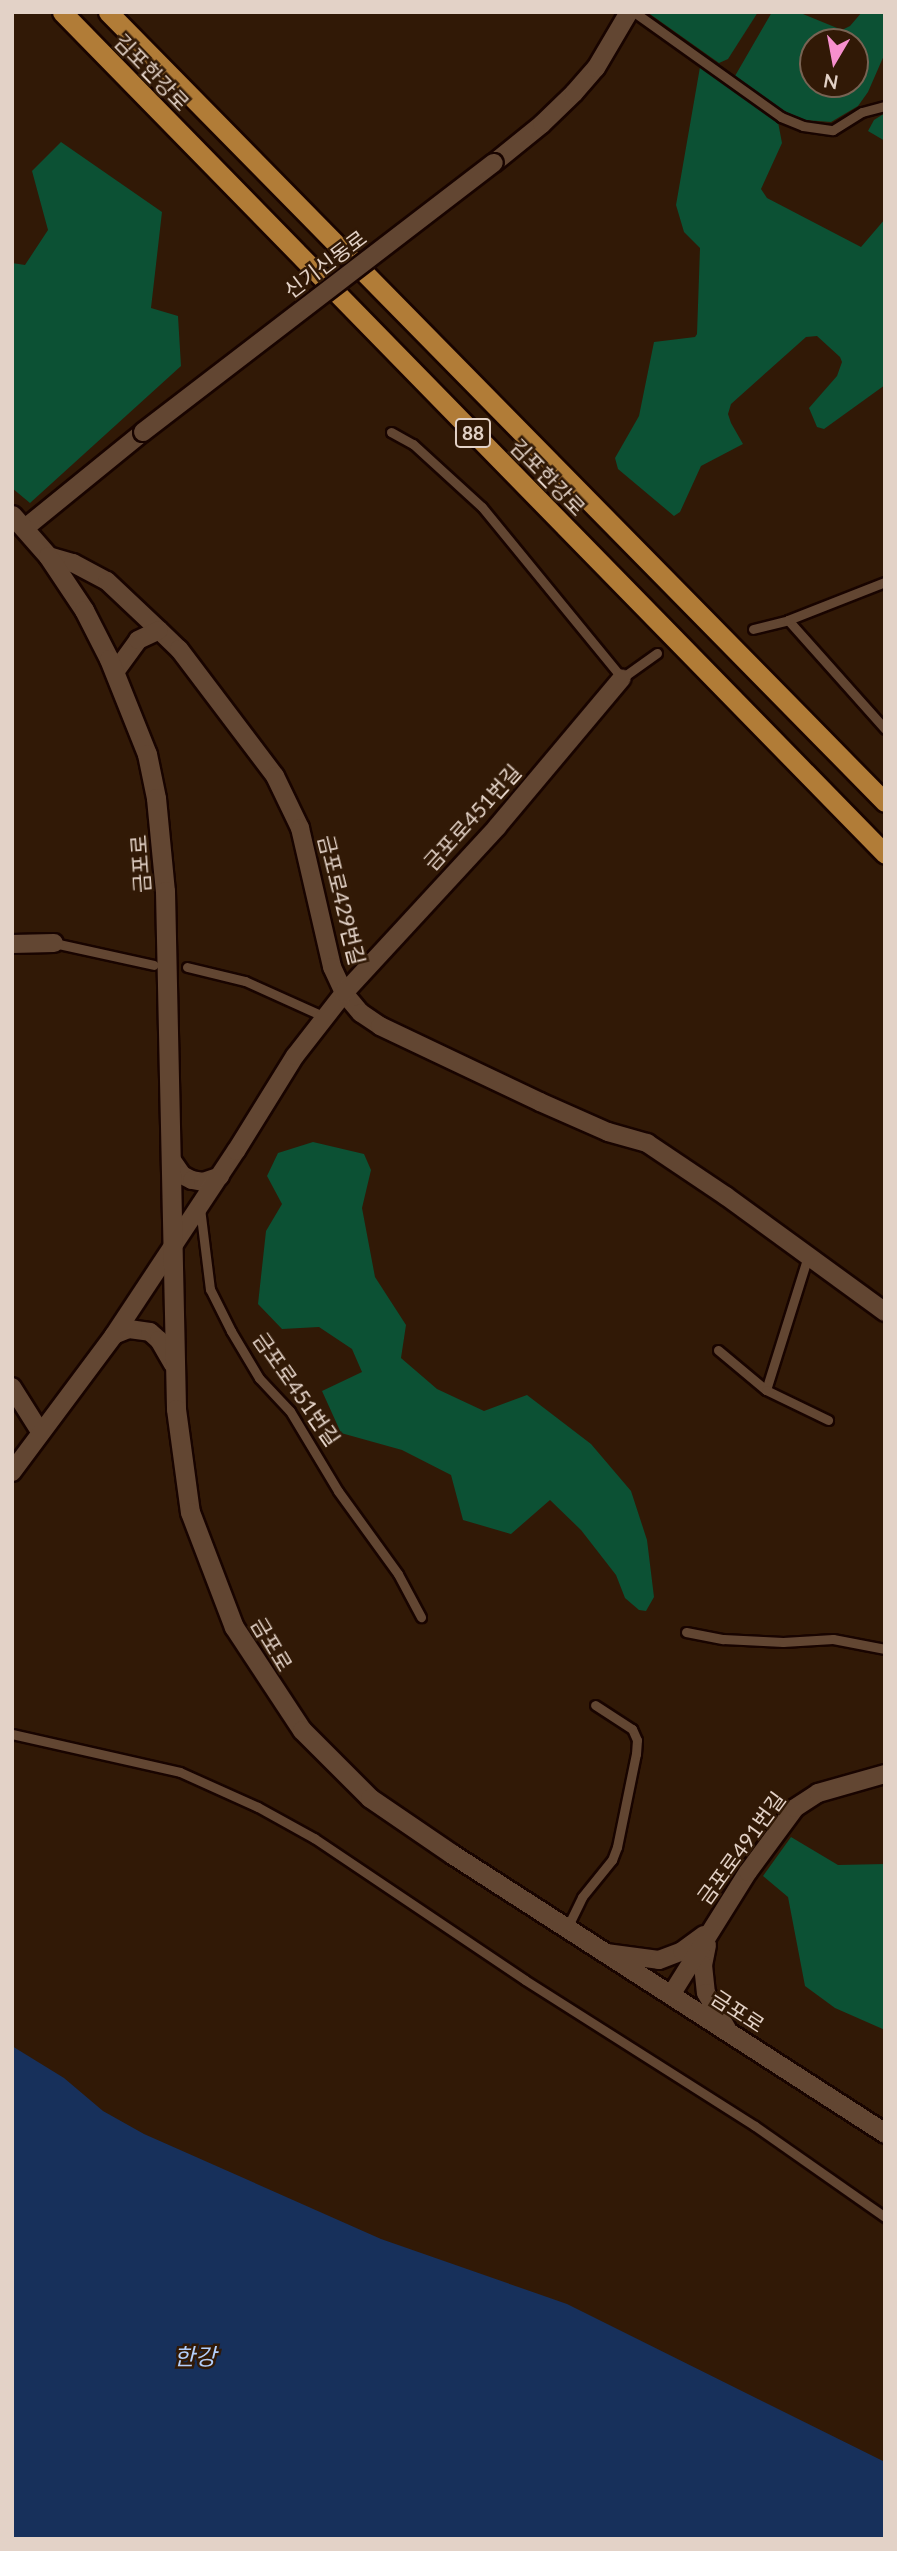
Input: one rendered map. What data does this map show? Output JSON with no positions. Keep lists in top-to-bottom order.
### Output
{
  "streets": {
    "highway": ["김포한강로", "88"],
    "main road": ["금포로"],
    "street": [
      "신기신동로",
      "금포로451번길",
      "금포로429번길",
      "금포로491번길"
    ]
  },
  "crossings": [
    ["신기신동로", "금포로"],
    ["금포로451번길", "금포로"],
    ["금포로451번길", "금포로429번길"],
    ["금포로", "금포로429번길"],
    ["금포로", "금포로491번길"]
  ],
  "water": ["한강"],
  "north": "bottom"
}
